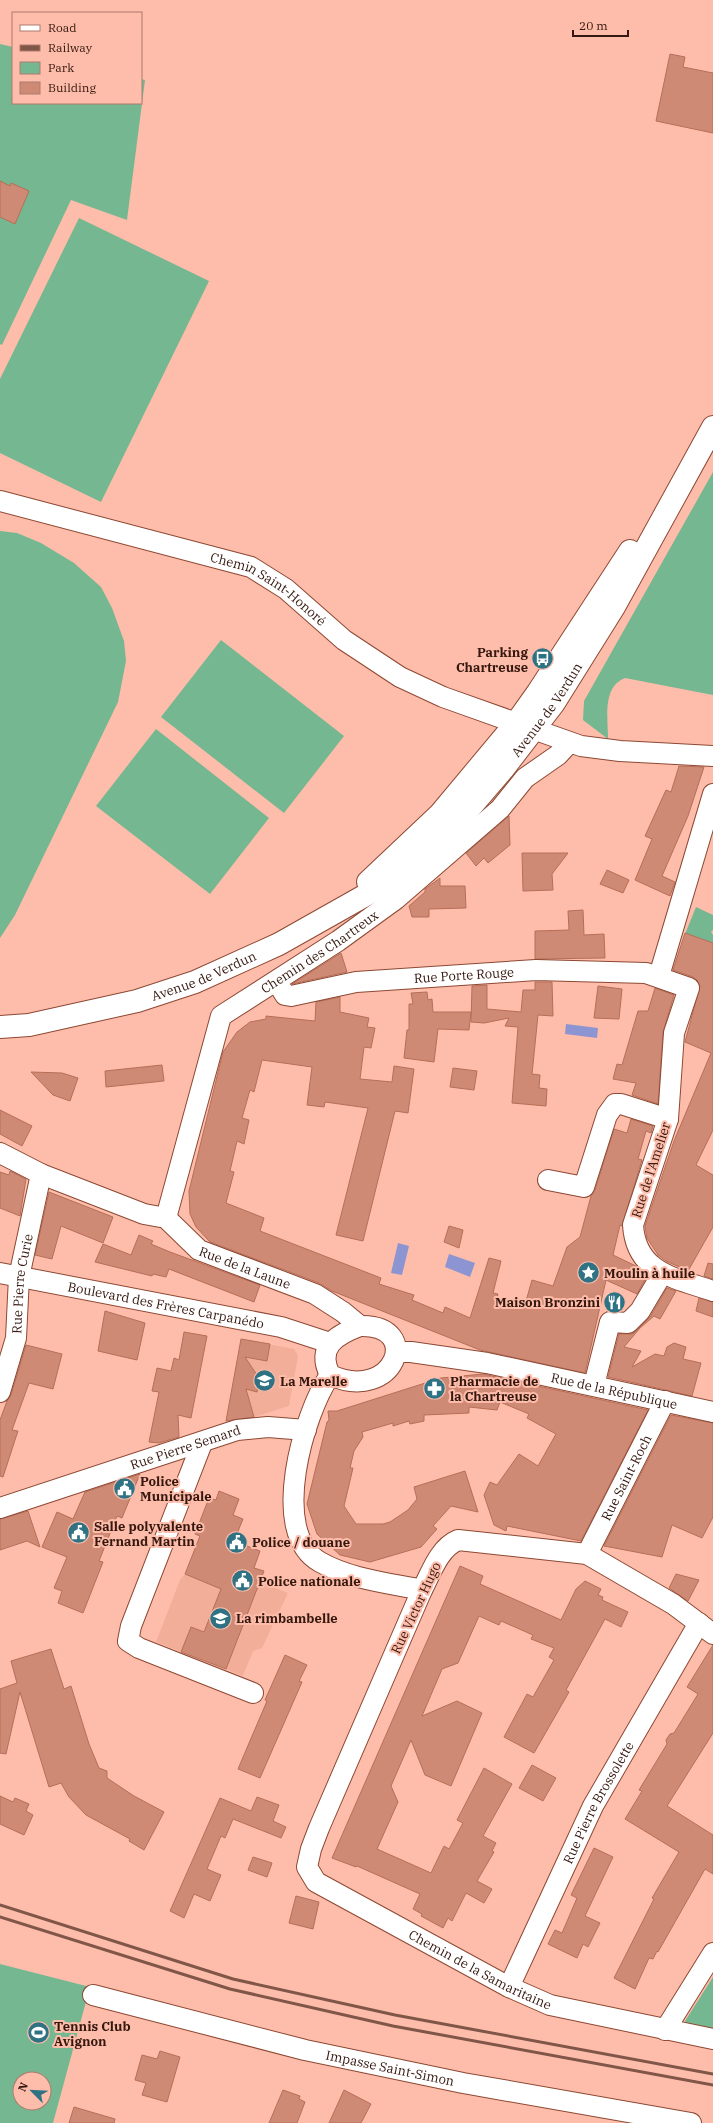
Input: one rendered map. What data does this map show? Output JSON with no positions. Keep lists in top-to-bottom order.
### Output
{
  "streets": {
    "main road": ["Avenue de Verdun"],
    "street": [
      "Chemin Saint-Honoré",
      "Chemin des Chartreux",
      "Rue Porte Rouge",
      "Rue de l'Amelier",
      "Rue de la Laune",
      "Rue Pierre Curie",
      "Boulevard des Frères Carpanédo",
      "Rue de la République",
      "Rue Pierre Semard",
      "Rue Saint-Roch",
      "Rue Victor Hugo",
      "Rue Pierre Brossolette",
      "Chemin de la Samaritaine",
      "Impasse Saint-Simon"
    ]
  },
  "crossings": [
    ["Chemin Saint-Honoré", "Avenue de Verdun"],
    ["Chemin des Chartreux", "Rue Porte Rouge"],
    ["Chemin des Chartreux", "Rue de la Laune"],
    ["Rue Porte Rouge", "Rue de l'Amelier"],
    ["Rue de la Laune", "Boulevard des Frères Carpanédo"],
    ["Rue de la Laune", "Rue de la République"],
    ["Rue Pierre Curie", "Boulevard des Frères Carpanédo"],
    ["Boulevard des Frères Carpanédo", "Rue de la République"],
    ["Rue de la République", "Rue Saint-Roch"],
    ["Rue Saint-Roch", "Rue Victor Hugo"],
    ["Rue Victor Hugo", "Rue Pierre Brossolette"],
    ["Rue Victor Hugo", "Chemin de la Samaritaine"],
    ["Rue Pierre Brossolette", "Chemin de la Samaritaine"]
  ],
  "places": {
    "bus stop": ["Parking Chartreuse"],
    "place": ["Moulin à huile"],
    "restaurant": ["Maison Bronzini"],
    "school or university": ["La Marelle", "La rimbambelle"],
    "pharmacy": ["Pharmacie de la Chartreuse"],
    "public building": [
      "Police Municipale",
      "Salle polyvalente Fernand Martin",
      "Police / douane",
      "Police nationale"
    ],
    "sports": ["Tennis Club Avignon"]
  },
  "legend": [
    "Road",
    "Railway",
    "Park",
    "Building"
  ],
  "scale_bar": "20 m",
  "north": "top left"
}
